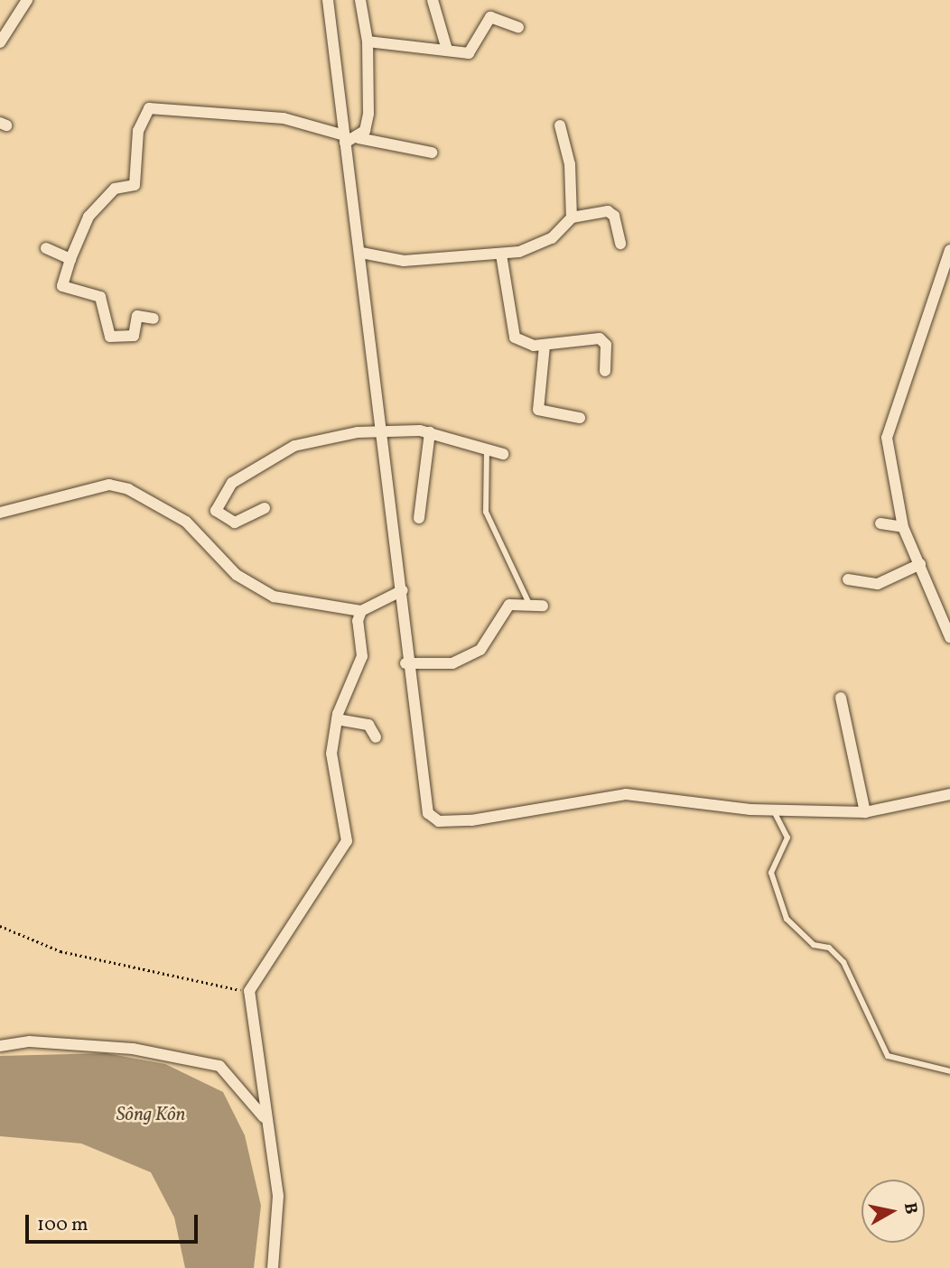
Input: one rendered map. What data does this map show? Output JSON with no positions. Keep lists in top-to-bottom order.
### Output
{
  "water": ["Sông Kôn"],
  "scale_bar": "100 m",
  "north": "right"
}
